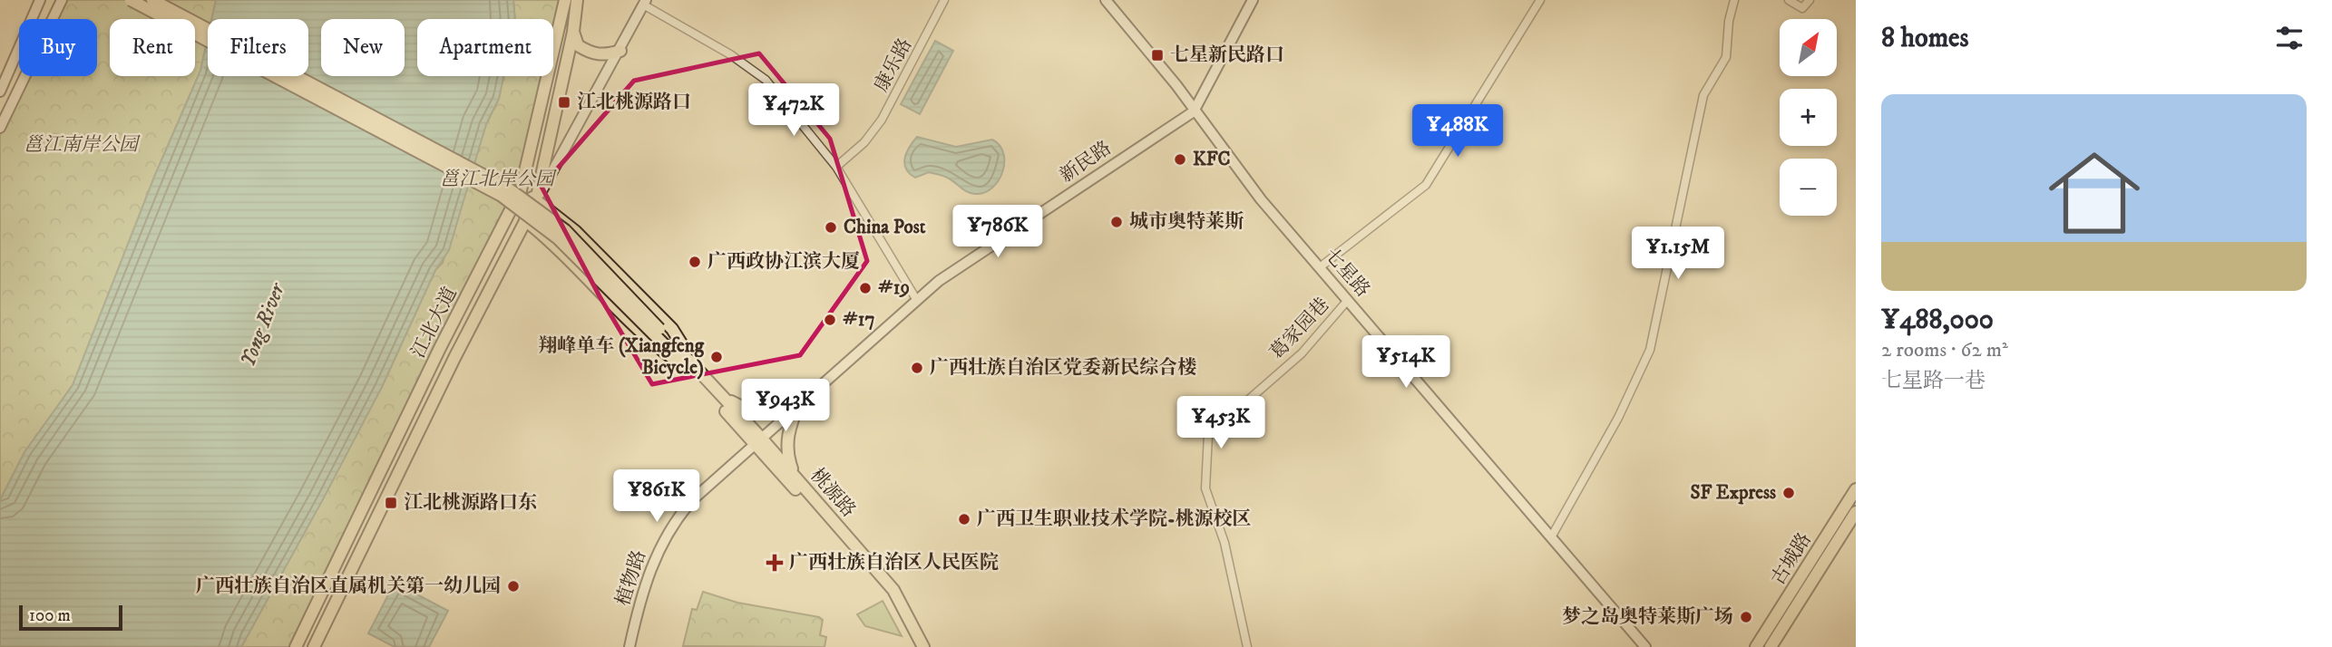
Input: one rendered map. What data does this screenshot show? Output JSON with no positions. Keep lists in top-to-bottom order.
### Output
{
  "streets": {
    "main road": [
      "新民路",
      "七星路",
      "江北大道",
      "桃源路",
      "古城路",
      "植物路"
    ],
    "street": ["康乐路", "葛家园巷"]
  },
  "crossings": [
    ["新民路", "七星路"],
    ["新民路", "桃源路"],
    ["新民路", "植物路"],
    ["七星路", "葛家园巷"],
    ["桃源路", "植物路"]
  ],
  "water": ["Yong River"],
  "parks": ["邕江南岸公园", "邕江北岸公园"],
  "places": {
    "transit": ["七星新民路口", "江北桃源路口", "江北桃源路口东"],
    "other": [
      "KFC",
      "城市奥特莱斯",
      "China Post",
      "广西政协江滨大厦",
      "#19",
      "#17",
      "翔峰单车 (Xiangfeng Bicycle)",
      "广西壮族自治区党委新民综合楼",
      "SF Express",
      "广西卫生职业技术学院-桃源校区",
      "广西壮族自治区直属机关第一幼儿园",
      "梦之岛奥特莱斯广场"
    ],
    "health": ["广西壮族自治区人民医院"]
  },
  "scale_bar": "100 m",
  "north": "top right",
  "page": {
    "heading": "8 homes",
    "map_buttons": ["+", "−"],
    "chip": [
      "Buy",
      "Rent",
      "Filters",
      "New",
      "Apartment"
    ],
    "list": [
      {
        "name": "¥488,000",
        "note": "2 rooms · 62 m² · 七星路一巷"
      }
    ],
    "price": [
      "¥472K",
      "¥488K",
      "¥786K",
      "¥1.15M",
      "¥514K",
      "¥943K",
      "¥453K",
      "¥861K"
    ],
    "scale": "100 m"
  }
}
